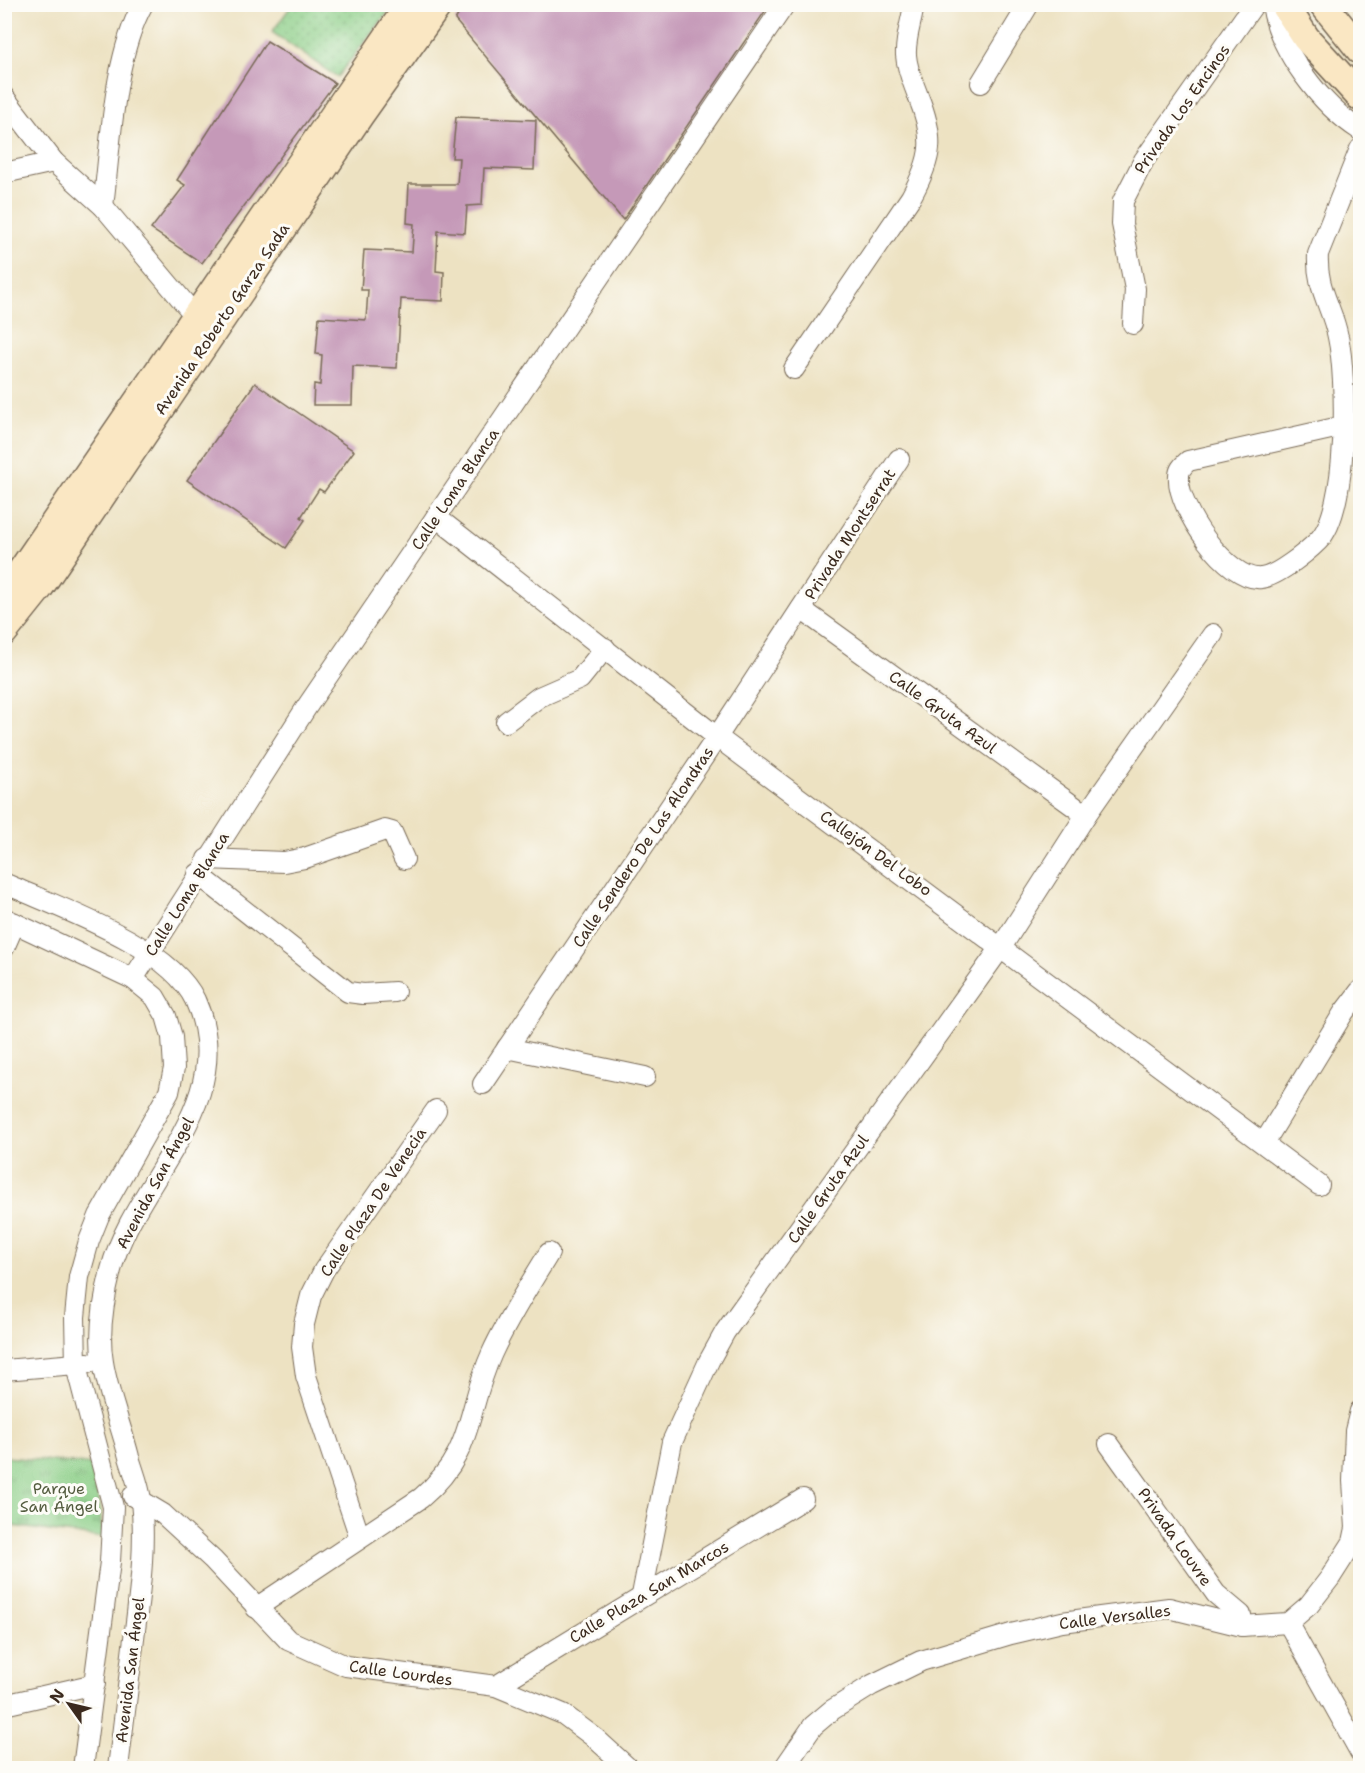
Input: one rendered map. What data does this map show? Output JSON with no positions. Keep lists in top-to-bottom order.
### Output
{
  "streets": {
    "street": [
      "Privada Los Encinos",
      "Avenida Roberto Garza Sada",
      "Calle Loma Blanca",
      "Privada Montserrat",
      "Calle Gruta Azul",
      "Calle Sendero De Las Alondras",
      "Callejón Del Lobo",
      "Avenida San Ángel",
      "Calle Plaza De Venecia",
      "Privada Louvre",
      "Calle Plaza San Marcos",
      "Calle Versalles",
      "Calle Lourdes"
    ]
  },
  "crossings": [
    ["Calle Loma Blanca", "Callejón Del Lobo"],
    ["Calle Loma Blanca", "Avenida San Ángel"],
    ["Privada Montserrat", "Calle Gruta Azul"],
    ["Privada Montserrat", "Calle Sendero De Las Alondras"],
    ["Calle Gruta Azul", "Calle Sendero De Las Alondras"],
    ["Calle Gruta Azul", "Callejón Del Lobo"],
    ["Calle Gruta Azul", "Calle Plaza San Marcos"],
    ["Calle Sendero De Las Alondras", "Callejón Del Lobo"],
    ["Avenida San Ángel", "Calle Lourdes"],
    ["Privada Louvre", "Calle Versalles"],
    ["Calle Plaza San Marcos", "Calle Lourdes"]
  ],
  "parks": ["Parque San Ángel"],
  "north": "top left"
}
